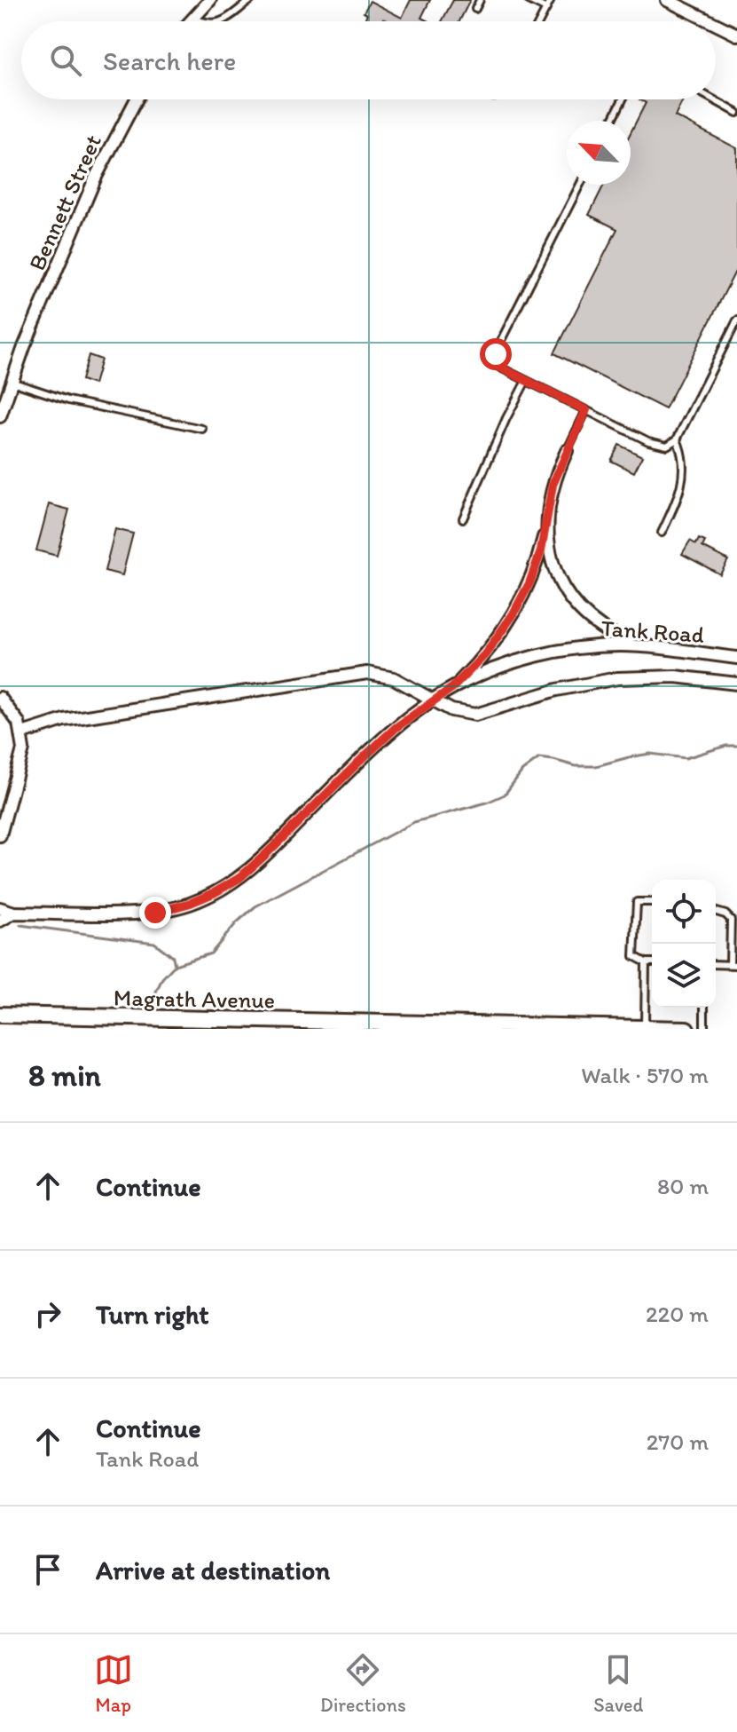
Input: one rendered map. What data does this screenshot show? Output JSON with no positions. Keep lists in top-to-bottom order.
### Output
{
  "streets": {
    "main road": ["Magrath Avenue"],
    "street": ["Bennett Street", "Tank Road"]
  },
  "north": "top left",
  "page": {
    "search": "Search here",
    "heading": ["8 min", "Walk · 570 m"],
    "list": [
      ["Continue", "80 m"],
      ["Turn right", "220 m"],
      ["Continue", "Tank Road", "270 m"],
      "Arrive at destination"
    ],
    "nav": ["Map", "Directions", "Saved"]
  }
}
